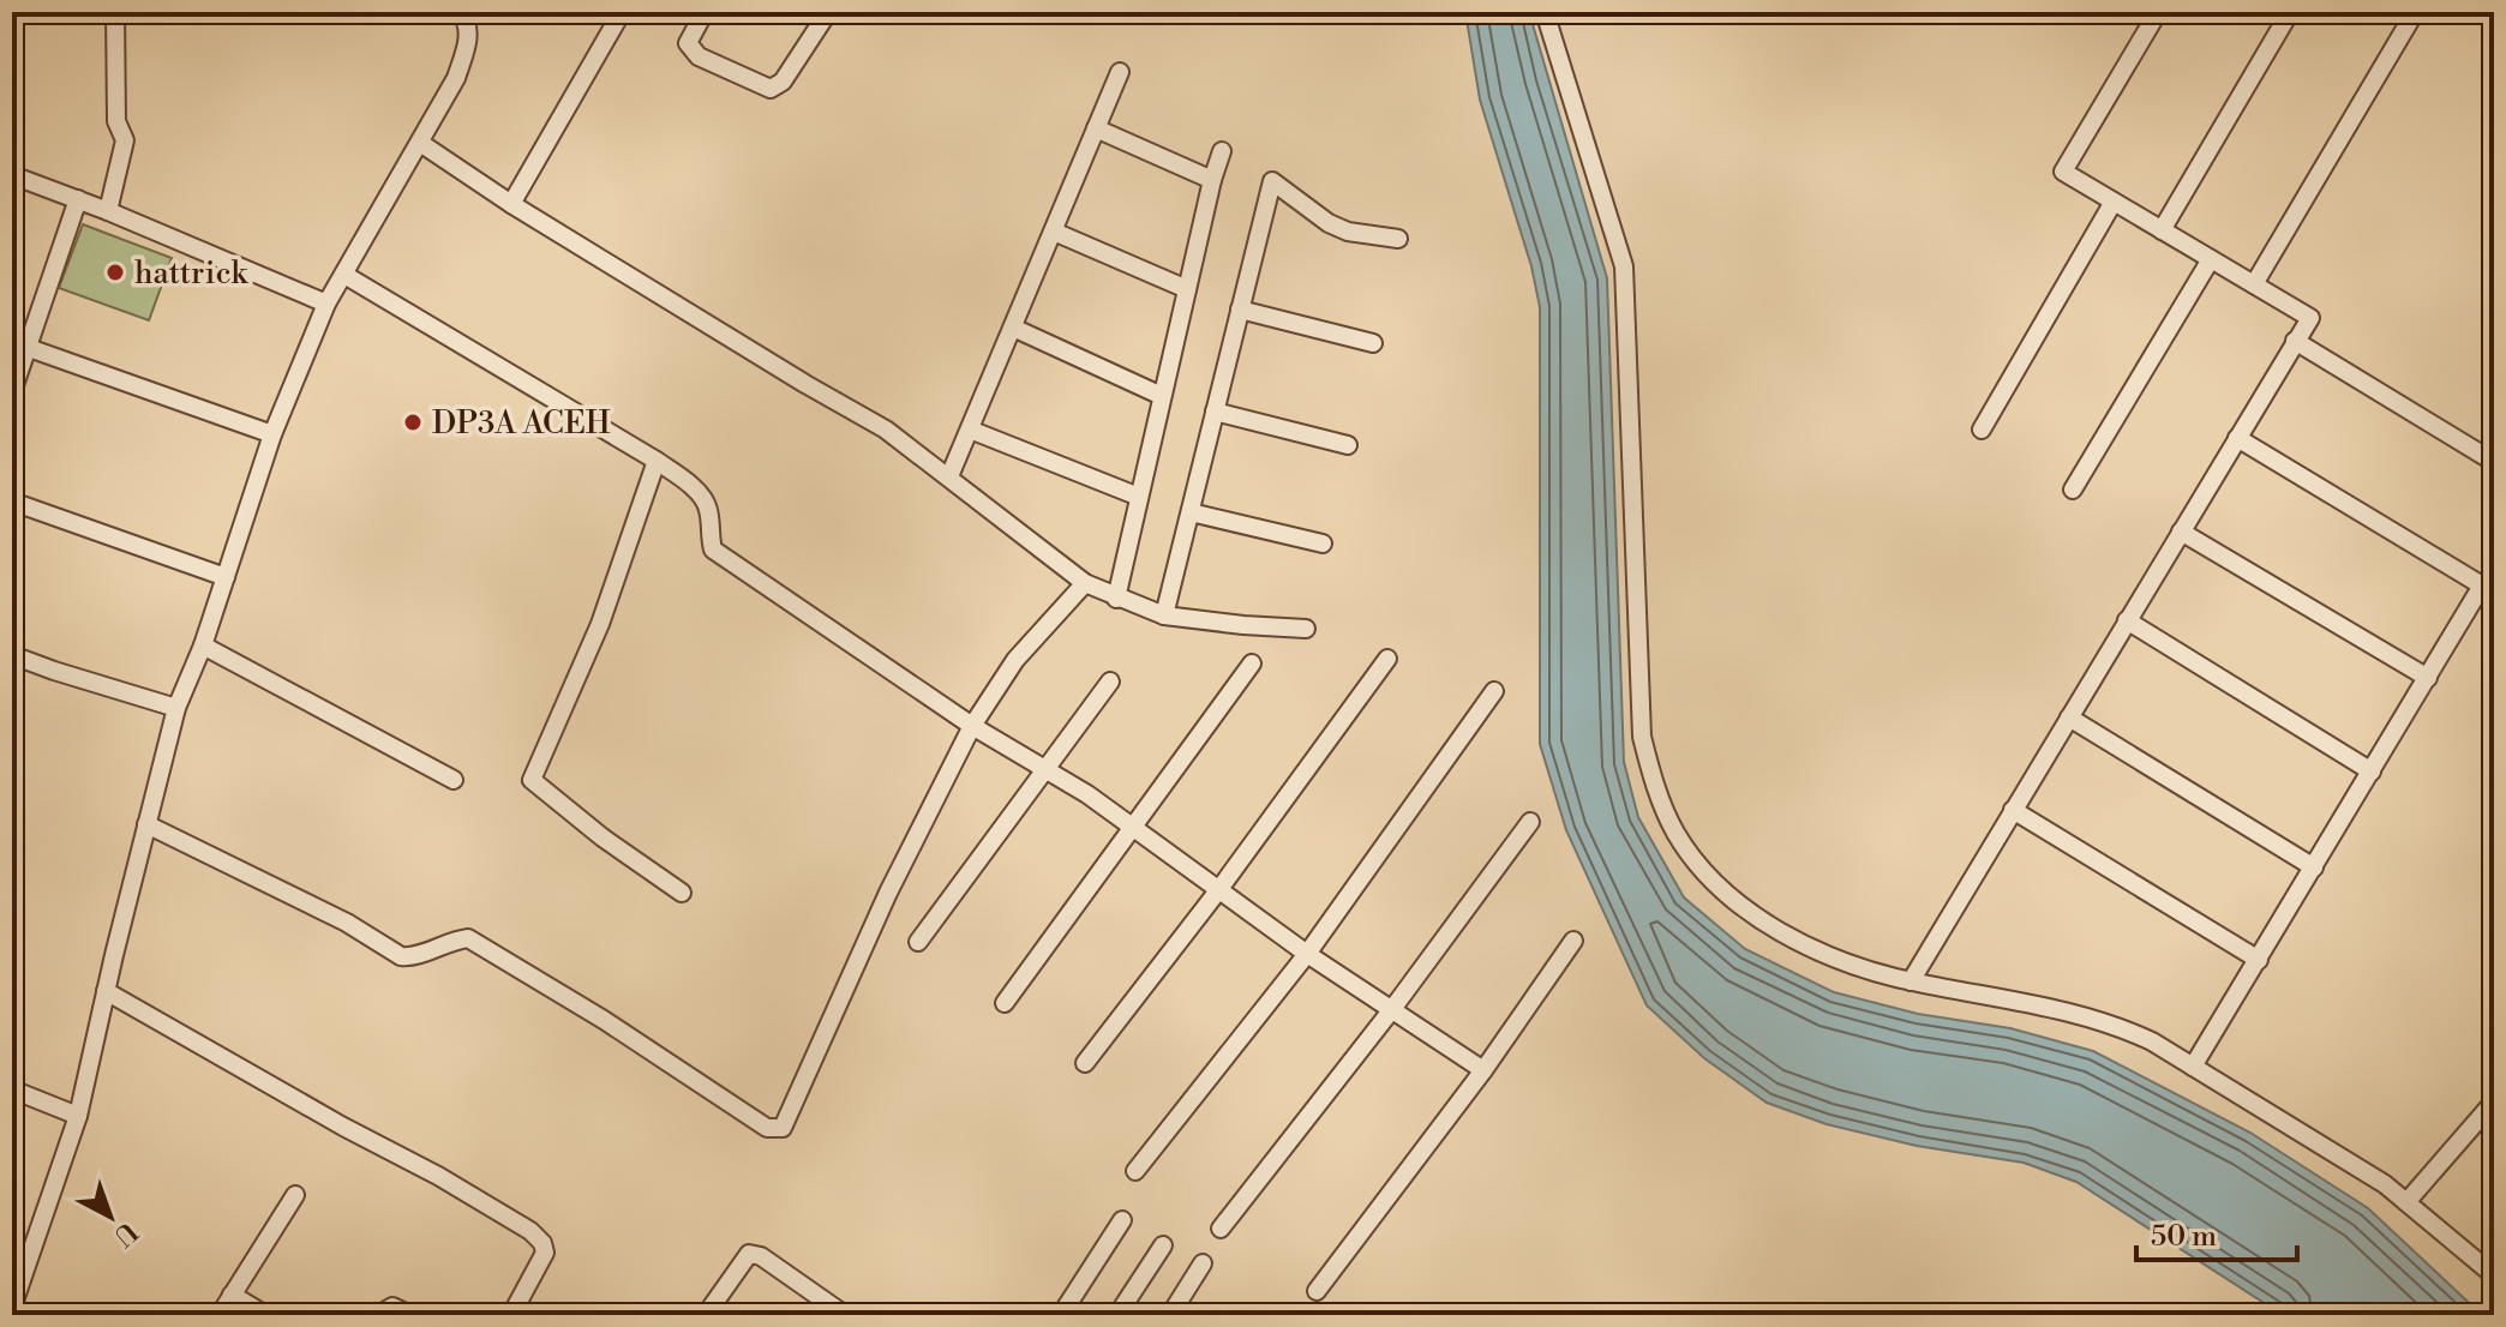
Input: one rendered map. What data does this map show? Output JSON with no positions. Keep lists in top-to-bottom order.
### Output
{
  "places": ["hattrick", "DP3A ACEH"],
  "scale_bar": "50 m",
  "north": "bottom right"
}
